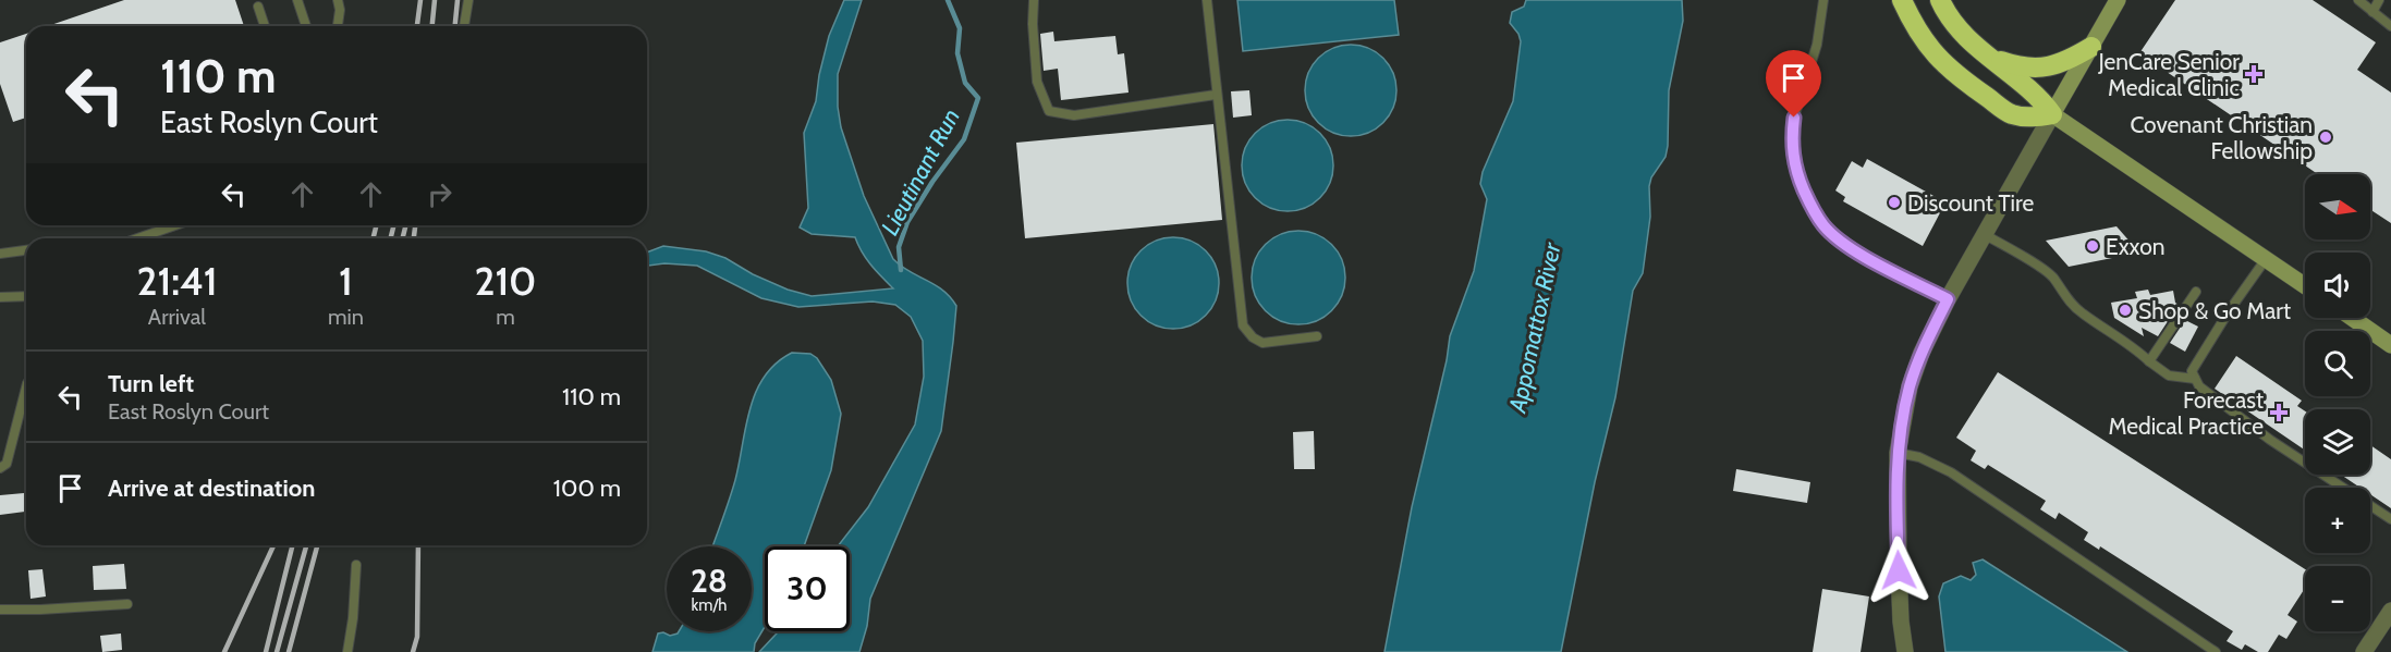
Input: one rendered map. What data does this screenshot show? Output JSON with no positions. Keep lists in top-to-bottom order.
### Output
{
  "water": ["Lieutinant Run", "Appomattox River"],
  "places": {
    "health": ["JenCare Senior Medical Clinic", "Forecast Medical Practice"],
    "other": [
      "Covenant Christian Fellowship",
      "Discount Tire",
      "Exxon",
      "Shop & Go Mart"
    ]
  },
  "north": "right",
  "page": {
    "turn": ["110 m", "East Roslyn Court"],
    "map_buttons": ["+", "−"],
    "eta": [
      "21:41",
      "Arrival",
      "1",
      "min",
      "210",
      "m"
    ],
    "list": [
      {
        "name": "Turn left",
        "note": "East Roslyn Court",
        "value": "110 m"
      },
      {
        "name": "Arrive at destination",
        "value": "100 m"
      }
    ],
    "speed": "28 km/h",
    "limit": "30"
  }
}
